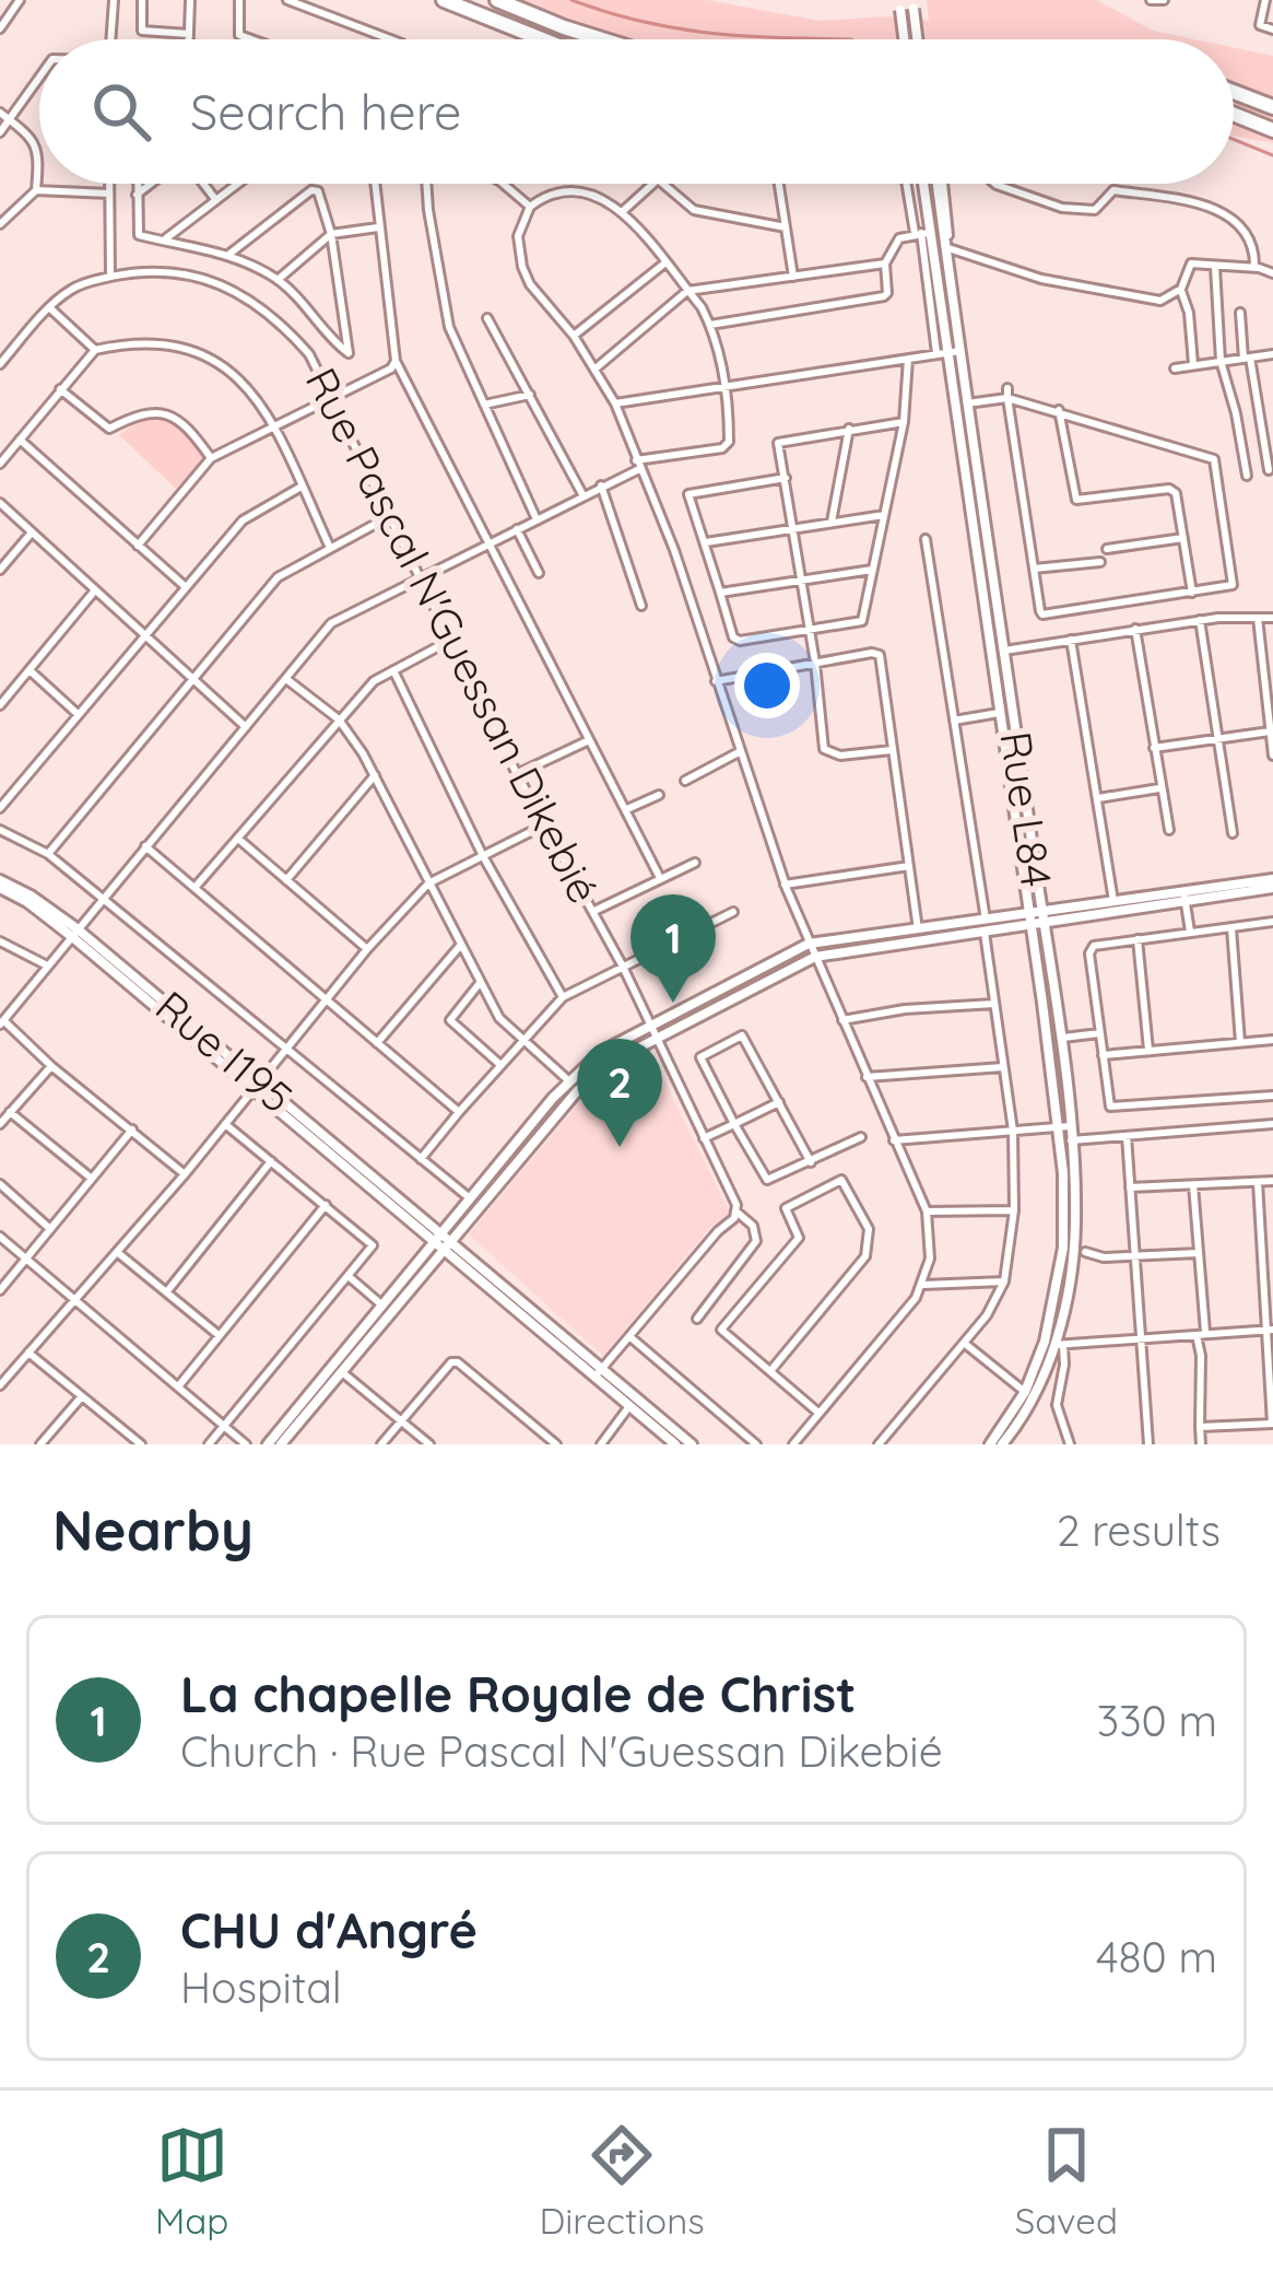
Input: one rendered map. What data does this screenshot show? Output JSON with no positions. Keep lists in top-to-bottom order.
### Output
{
  "streets": {
    "main road": ["Rue L84", "Rue I195"],
    "street": ["Rue Pascal N'Guessan Dikebié"]
  },
  "page": {
    "search": "Search here",
    "pins": ["1", "2"],
    "heading": ["Nearby", "2 results"],
    "list": [
      {
        "mark": "1",
        "name": "La chapelle Royale de Christ",
        "note": "Church · Rue Pascal N'Guessan Dikebié",
        "value": "330 m"
      },
      {
        "mark": "2",
        "name": "CHU d'Angré",
        "note": "Hospital",
        "value": "480 m"
      }
    ],
    "nav": ["Map", "Directions", "Saved"]
  }
}
